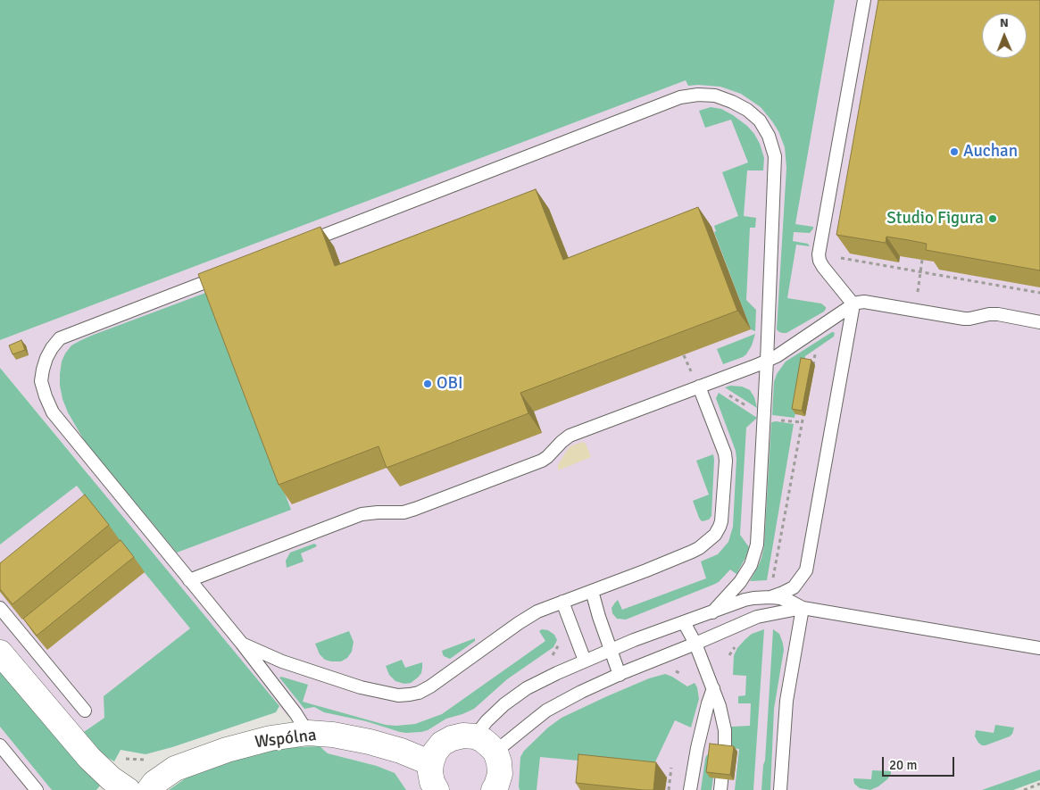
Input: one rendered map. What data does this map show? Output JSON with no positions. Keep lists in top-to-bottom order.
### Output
{
  "streets": {
    "street": ["Wspólna"]
  },
  "places": ["Auchan", "Studio Figura", "OBI"],
  "scale_bar": "20 m",
  "north": "top"
}
